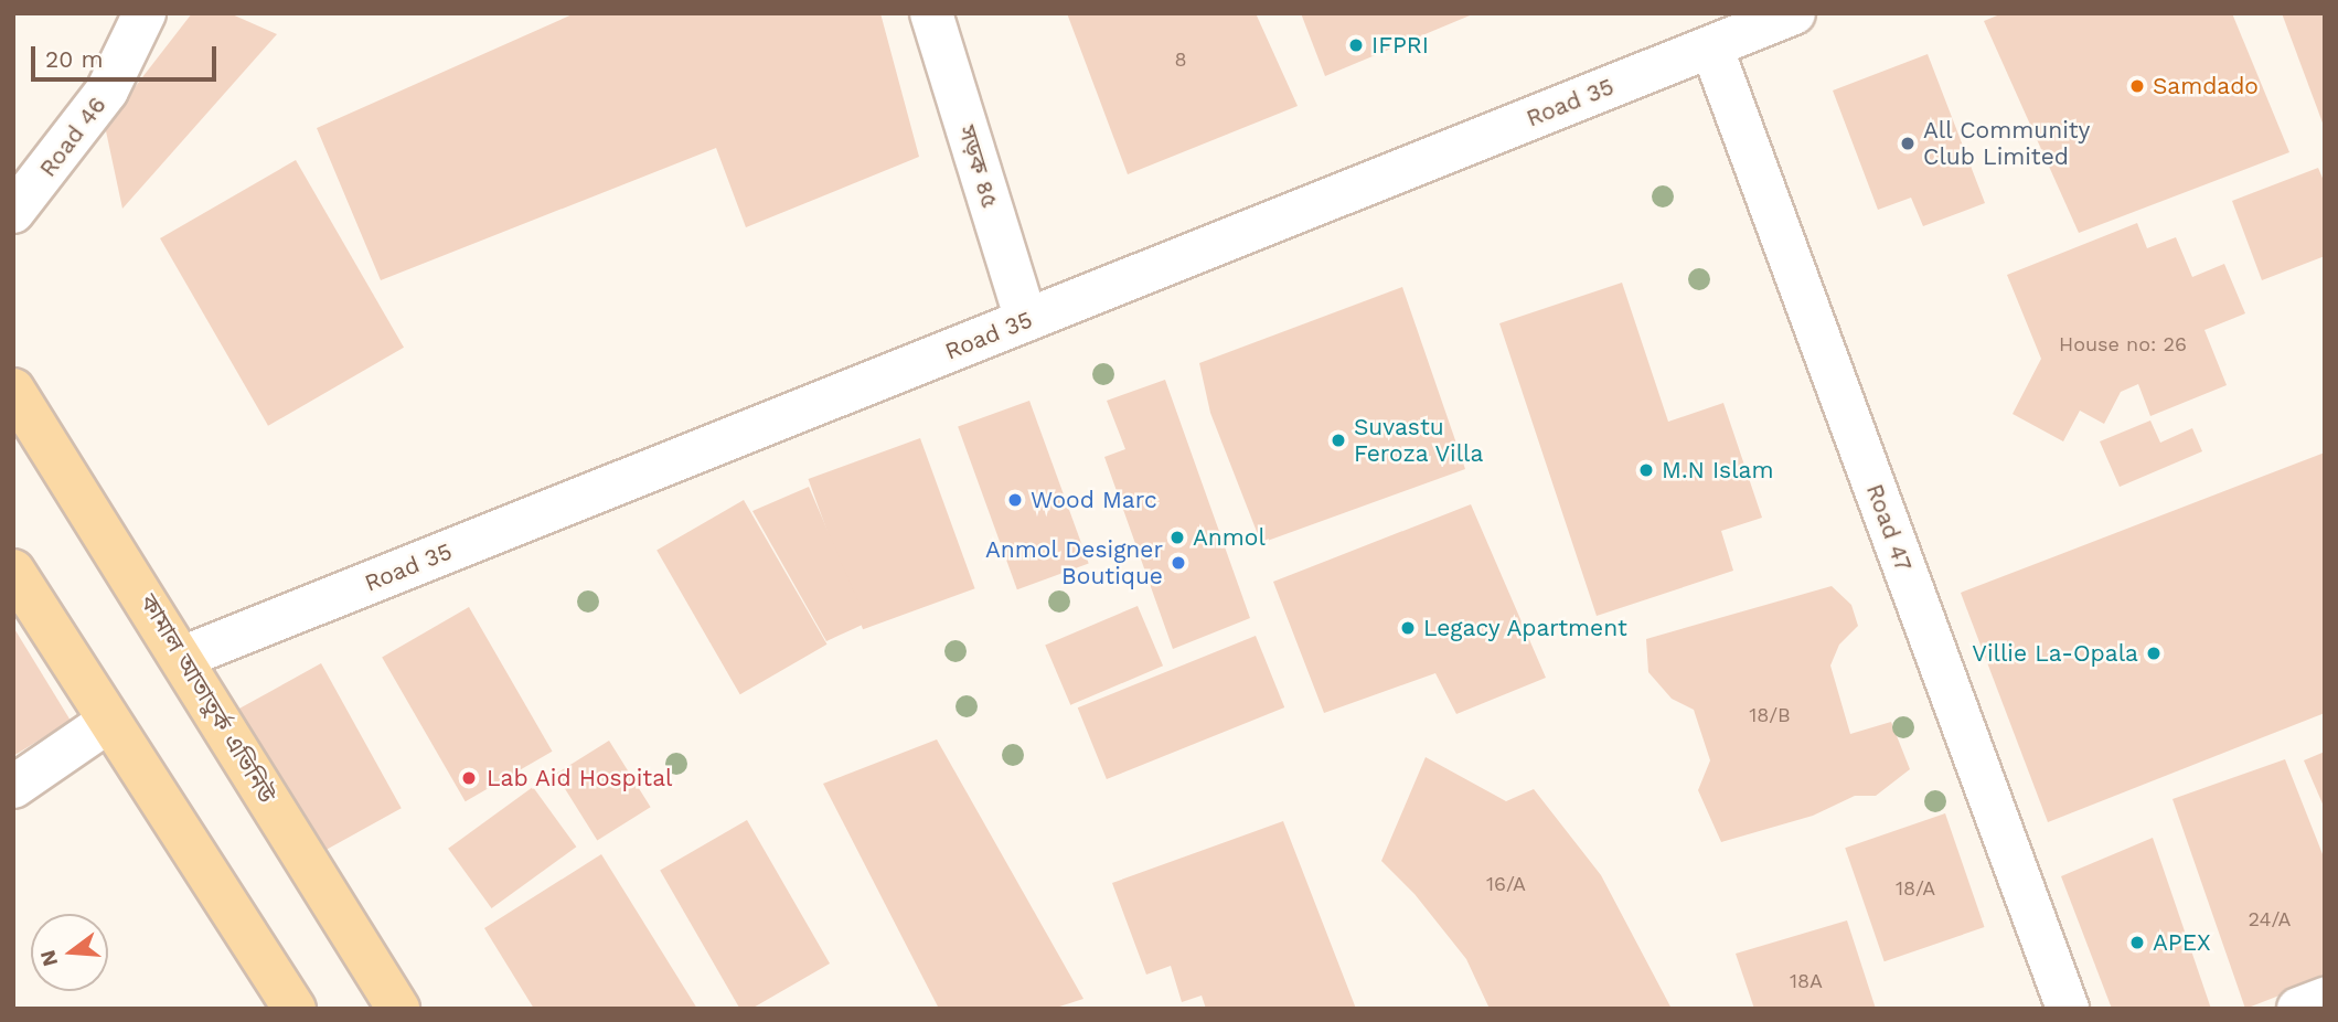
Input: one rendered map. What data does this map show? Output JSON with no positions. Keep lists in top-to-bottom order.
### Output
{
  "streets": {
    "main road": ["কামাল আতাতুর্ক এভিনিউ"],
    "street": [
      "Road 35",
      "Road 46",
      "সড়ক ৪৫",
      "Road 47"
    ]
  },
  "crossings": [
    ["Road 35", "সড়ক ৪৫"],
    ["Road 35", "Road 47"],
    ["Road 35", "কামাল আতাতুর্ক এভিনিউ"]
  ],
  "places": [
    "IFPRI",
    "Samdado",
    "All Community Club Limited",
    "Suvastu Feroza Villa",
    "M.N Islam",
    "Wood Marc",
    "Anmol",
    "Anmol Designer Boutique",
    "Legacy Apartment",
    "Villie La-Opala",
    "Lab Aid Hospital",
    "APEX"
  ],
  "house_numbers": [
    "8",
    "House no: 26",
    "18/B",
    "16/A",
    "18/A",
    "24/A",
    "18A"
  ],
  "scale_bar": "20 m",
  "north": "left"
}
